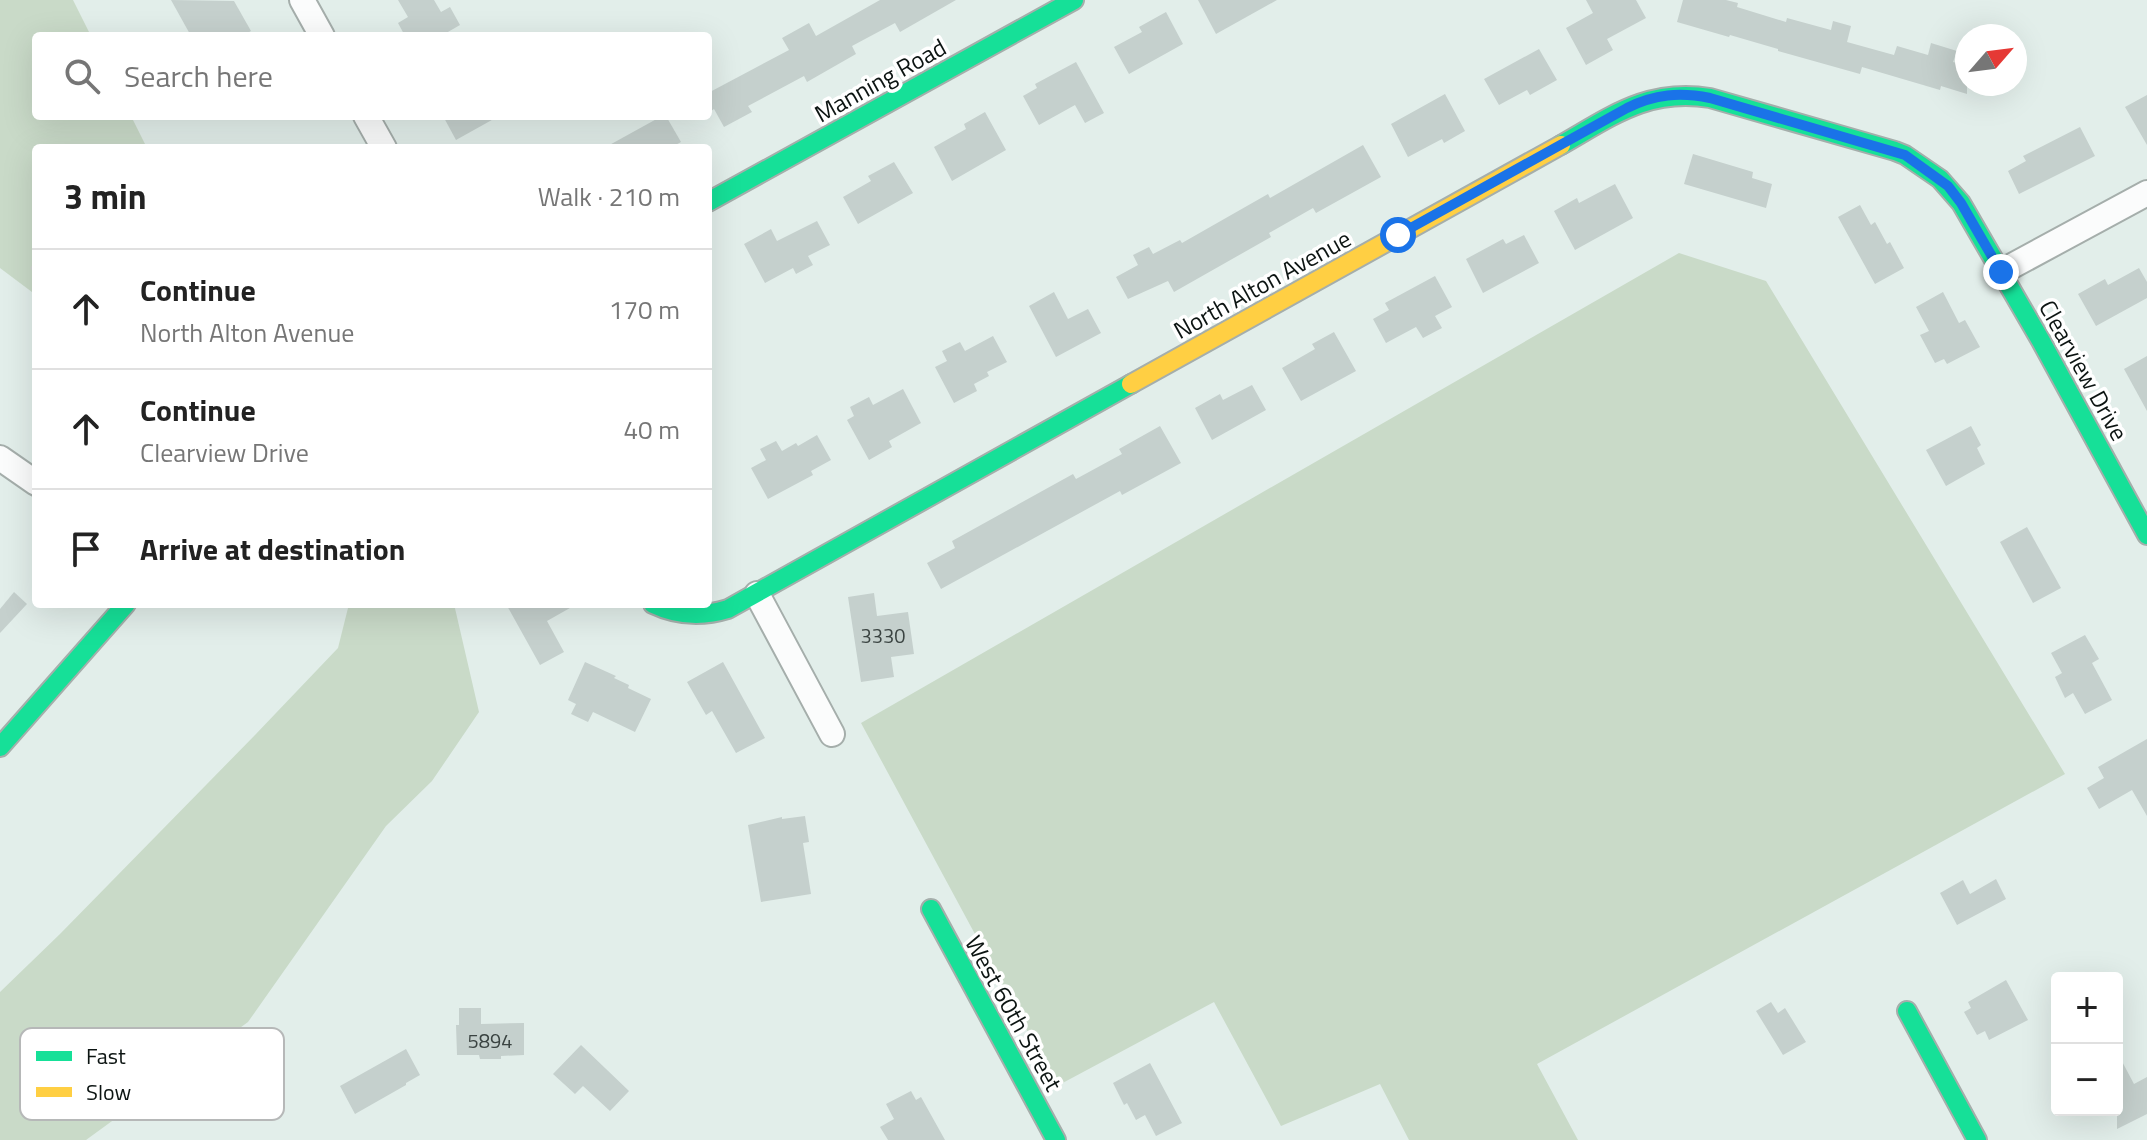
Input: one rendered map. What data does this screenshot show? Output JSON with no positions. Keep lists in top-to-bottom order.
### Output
{
  "streets": {
    "street": [
      "Manning Road",
      "North Alton Avenue",
      "Clearview Drive",
      "West 60th Street"
    ]
  },
  "crossings": [
    ["North Alton Avenue", "Clearview Drive"]
  ],
  "house_numbers": ["3330", "5894"],
  "legend": ["Fast", "Slow"],
  "north": "top right",
  "page": {
    "search": "Search here",
    "heading": ["3 min", "Walk · 210 m"],
    "list": [
      ["Continue", "North Alton Avenue", "170 m"],
      ["Continue", "Clearview Drive", "40 m"],
      "Arrive at destination"
    ],
    "map_buttons": ["+", "−"]
  }
}
